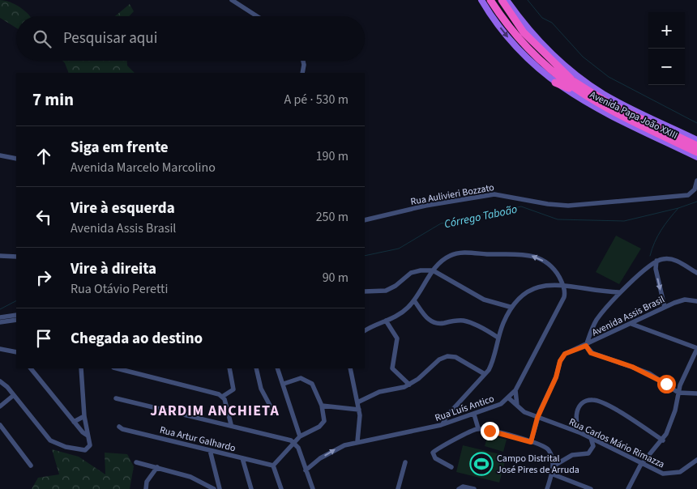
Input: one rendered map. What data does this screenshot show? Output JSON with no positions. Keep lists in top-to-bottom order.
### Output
{
  "streets": {
    "highway": ["Avenida Papa João XXIII"],
    "street": [
      "Rua Aulivieri Bozzato",
      "Avenida Assis Brasil",
      "Rua Luís Antico",
      "Rua Artur Galhardo",
      "Rua Carlos Mário Rimazza"
    ]
  },
  "crossings": [
    ["Avenida Assis Brasil", "Rua Carlos Mário Rimazza"],
    ["Rua Luís Antico", "Rua Carlos Mário Rimazza"]
  ],
  "districts": ["JARDIM ANCHIETA"],
  "water": ["Córrego Taboão"],
  "places": {
    "sports": ["Campo Distrital José Pires de Arruda"]
  },
  "page": {
    "map_buttons": ["+", "−"],
    "search": "Pesquisar aqui",
    "heading": ["7 min", "A pé · 530 m"],
    "list": [
      ["Siga em frente", "Avenida Marcelo Marcolino", "190 m"],
      ["Vire à esquerda", "Avenida Assis Brasil", "250 m"],
      ["Vire à direita", "Rua Otávio Peretti", "90 m"],
      "Chegada ao destino"
    ]
  }
}
